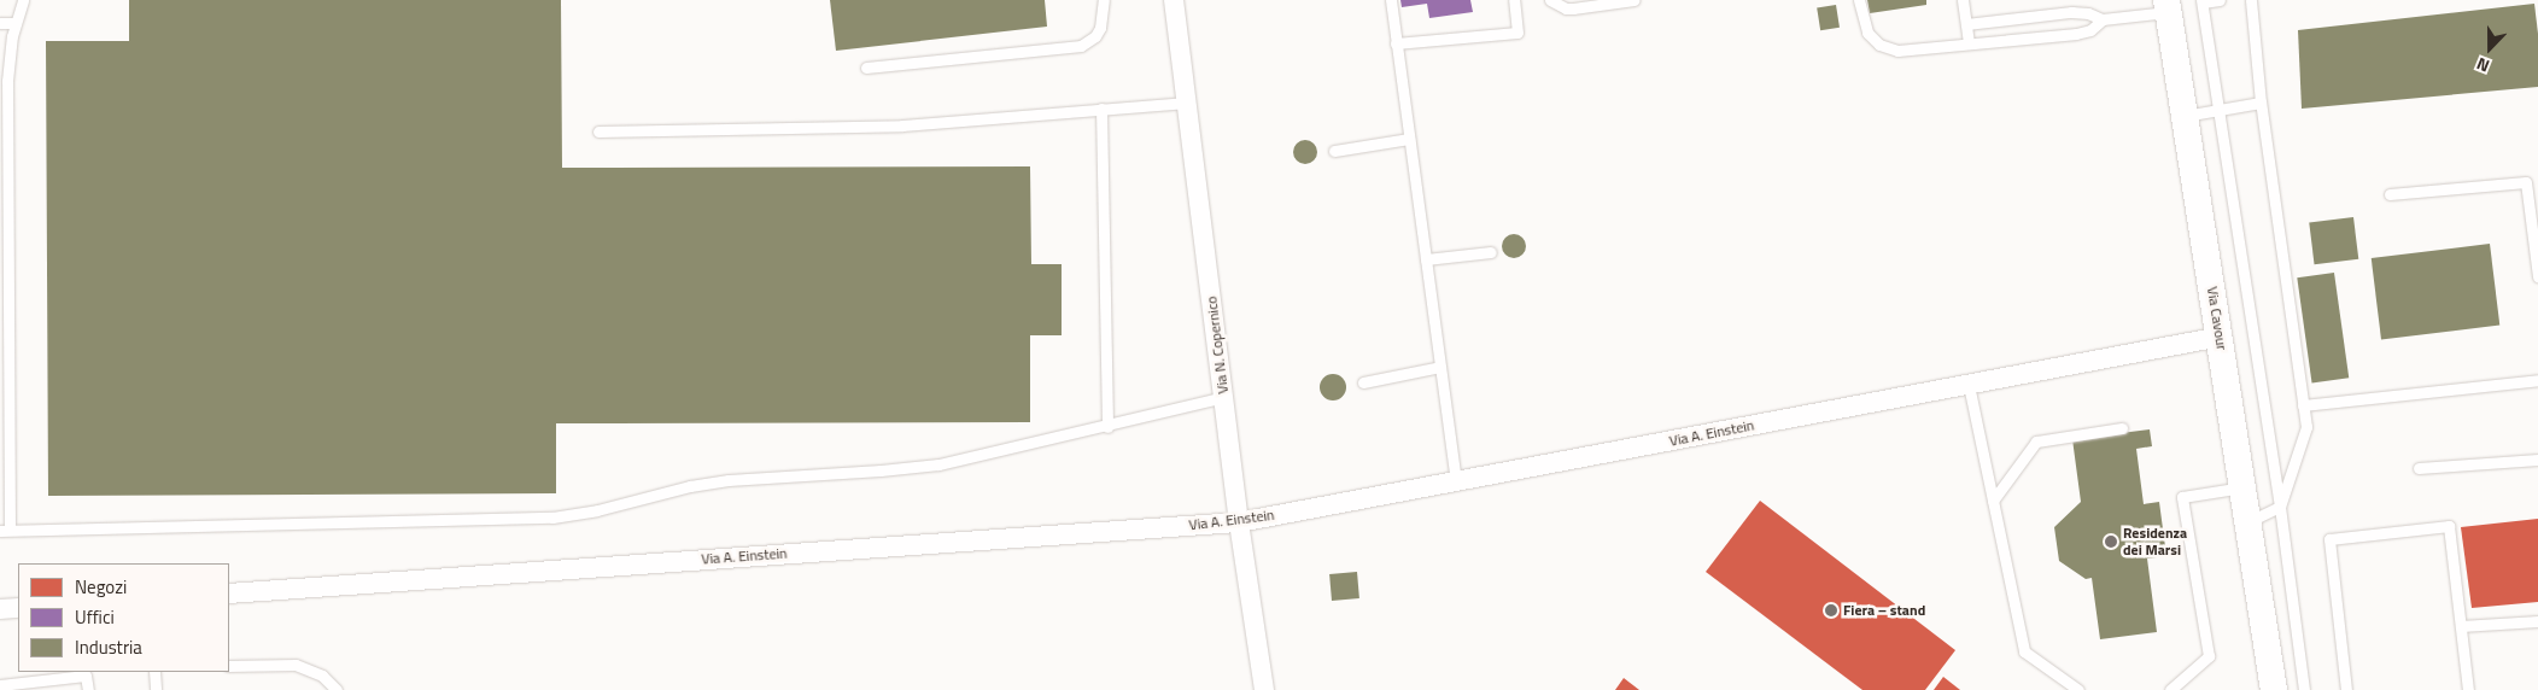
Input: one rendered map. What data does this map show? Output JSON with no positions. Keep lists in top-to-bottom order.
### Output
{
  "streets": {
    "main road": ["Via Cavour"],
    "street": ["Via N. Copernico", "Via A. Einstein"]
  },
  "crossings": [
    ["Via Cavour", "Via A. Einstein"],
    ["Via N. Copernico", "Via A. Einstein"]
  ],
  "places": ["Residenza dei Marsi", "Fiera – stand"],
  "legend": ["Negozi", "Uffici", "Industria"],
  "north": "bottom"
}
